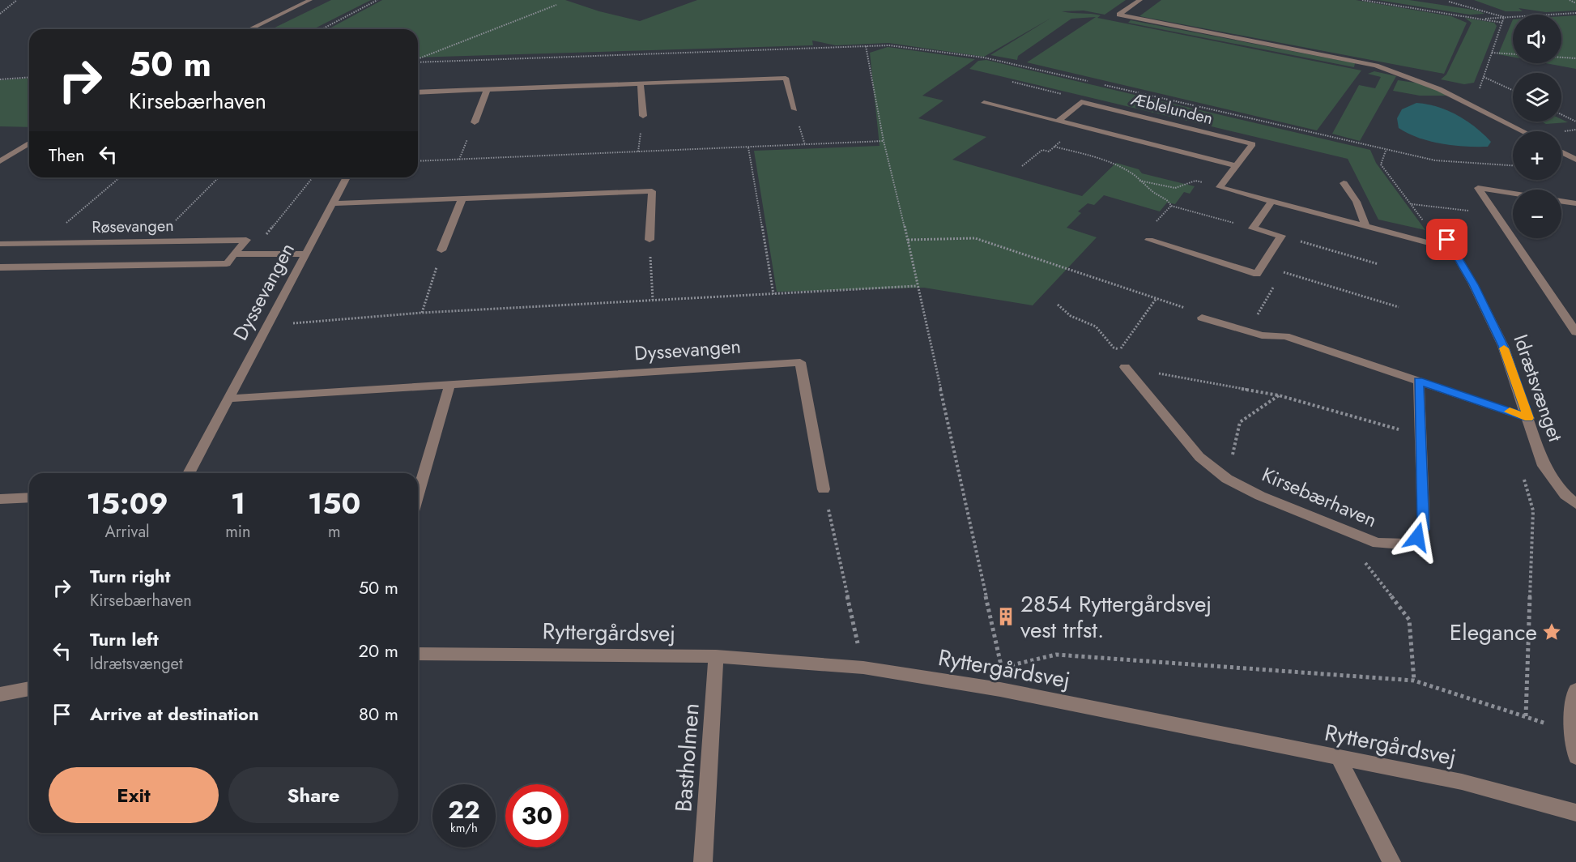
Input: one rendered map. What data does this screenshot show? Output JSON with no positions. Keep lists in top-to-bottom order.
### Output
{
  "streets": {
    "street": [
      "Æblelunden",
      "Røsevangen",
      "Dyssevangen",
      "Idrætsvænget",
      "Kirsebærhaven",
      "Ryttergårdsvej",
      "Bastholmen"
    ]
  },
  "crossings": [
    ["Røsevangen", "Dyssevangen"],
    ["Ryttergårdsvej", "Bastholmen"]
  ],
  "places": {
    "building": ["2854 Ryttergårdsvej vest trfst."],
    "place": ["Elegance"]
  },
  "page": {
    "map_buttons": ["+", "−"],
    "turn": ["50 m", "Kirsebærhaven"],
    "then": "Then",
    "eta": [
      "15:09",
      "Arrival",
      "1",
      "min",
      "150",
      "m"
    ],
    "list": [
      {
        "name": "Turn right",
        "note": "Kirsebærhaven",
        "value": "50 m"
      },
      {
        "name": "Turn left",
        "note": "Idrætsvænget",
        "value": "20 m"
      },
      {
        "name": "Arrive at destination",
        "value": "80 m"
      }
    ],
    "buttons": ["Exit", "Share"],
    "speed": "22 km/h",
    "limit": "30"
  }
}
